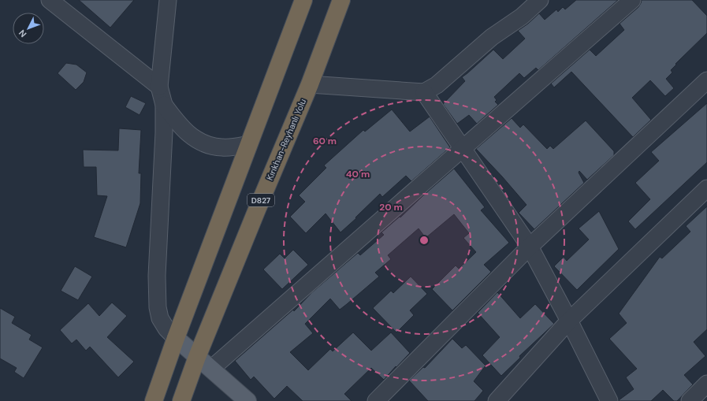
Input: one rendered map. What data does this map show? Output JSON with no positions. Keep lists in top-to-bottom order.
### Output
{
  "streets": {
    "highway": ["Kırıkhan-Reyhanlı Yolu", "D827"]
  },
  "north": "bottom left",
  "rings": ["60 m", "40 m", "20 m"]
}
